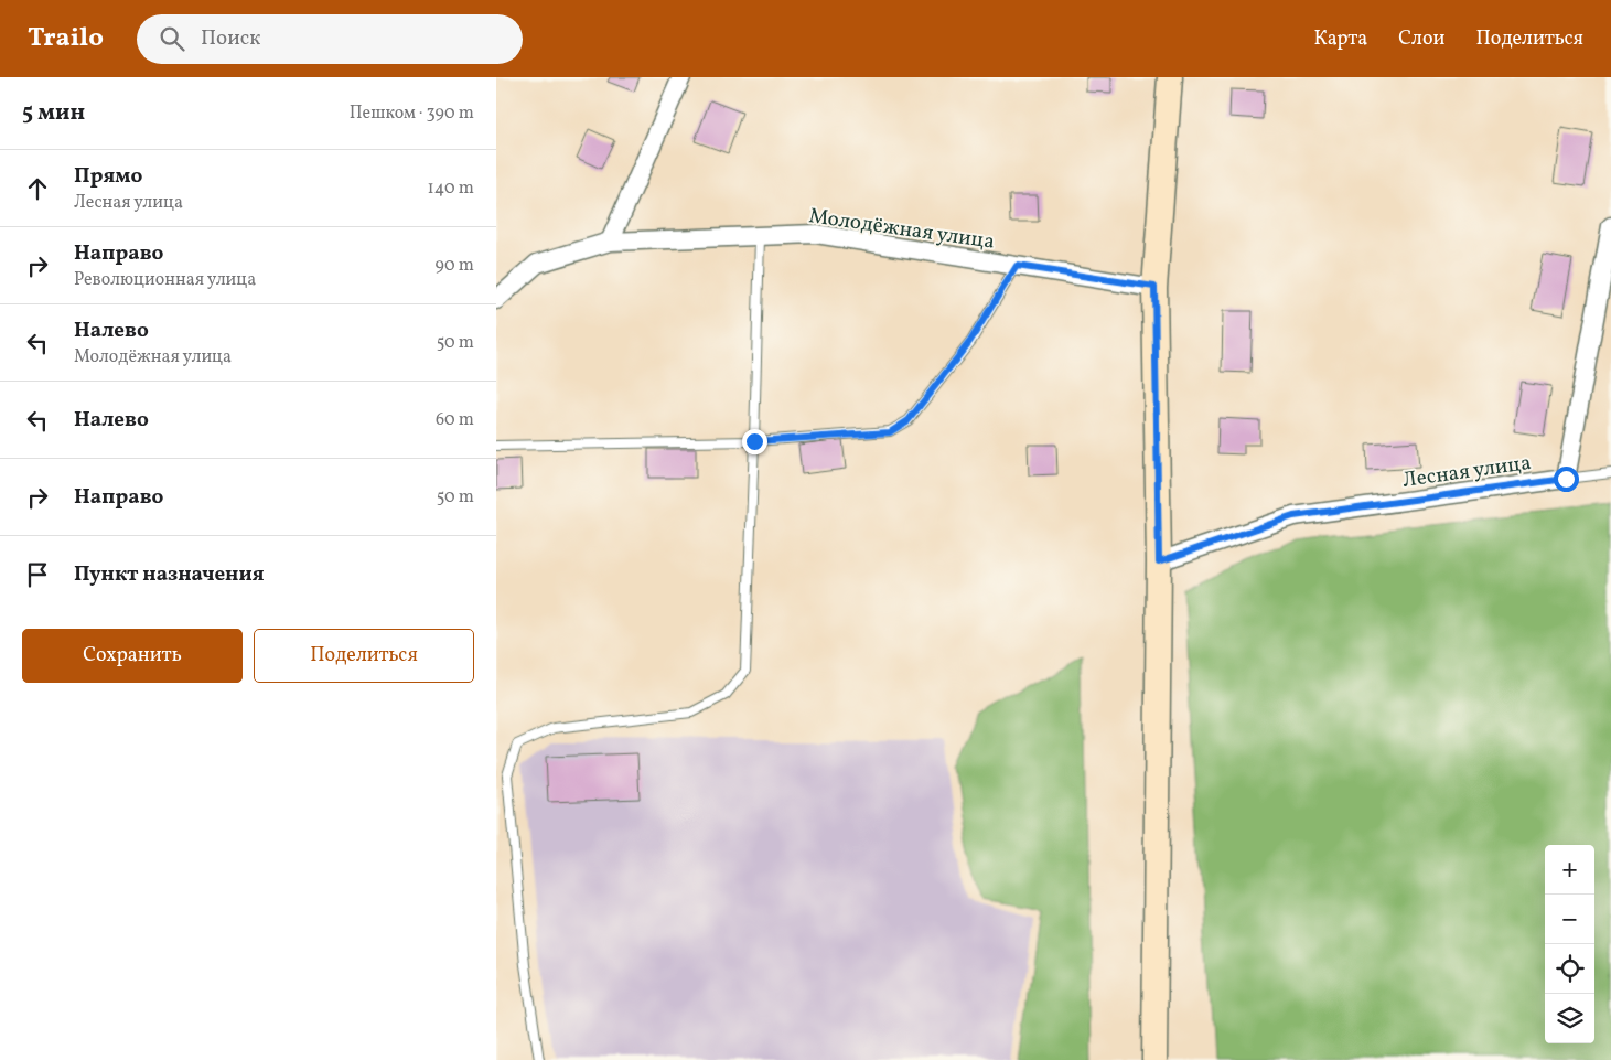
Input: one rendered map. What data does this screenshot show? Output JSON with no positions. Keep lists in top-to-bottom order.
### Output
{
  "streets": {
    "street": ["Молодёжная улица", "Лесная улица"]
  },
  "page": {
    "header": "Trailo",
    "search": "Поиск",
    "nav": ["Карта", "Слои", "Поделиться"],
    "heading": ["5 мин", "Пешком · 390 m"],
    "list": [
      ["Прямо", "Лесная улица", "140 m"],
      ["Направо", "Революционная улица", "90 m"],
      ["Налево", "Молодёжная улица", "50 m"],
      ["Налево", "60 m"],
      ["Направо", "50 m"],
      "Пункт назначения"
    ],
    "buttons": ["Сохранить", "Поделиться"],
    "map_buttons": ["+", "−"]
  }
}
